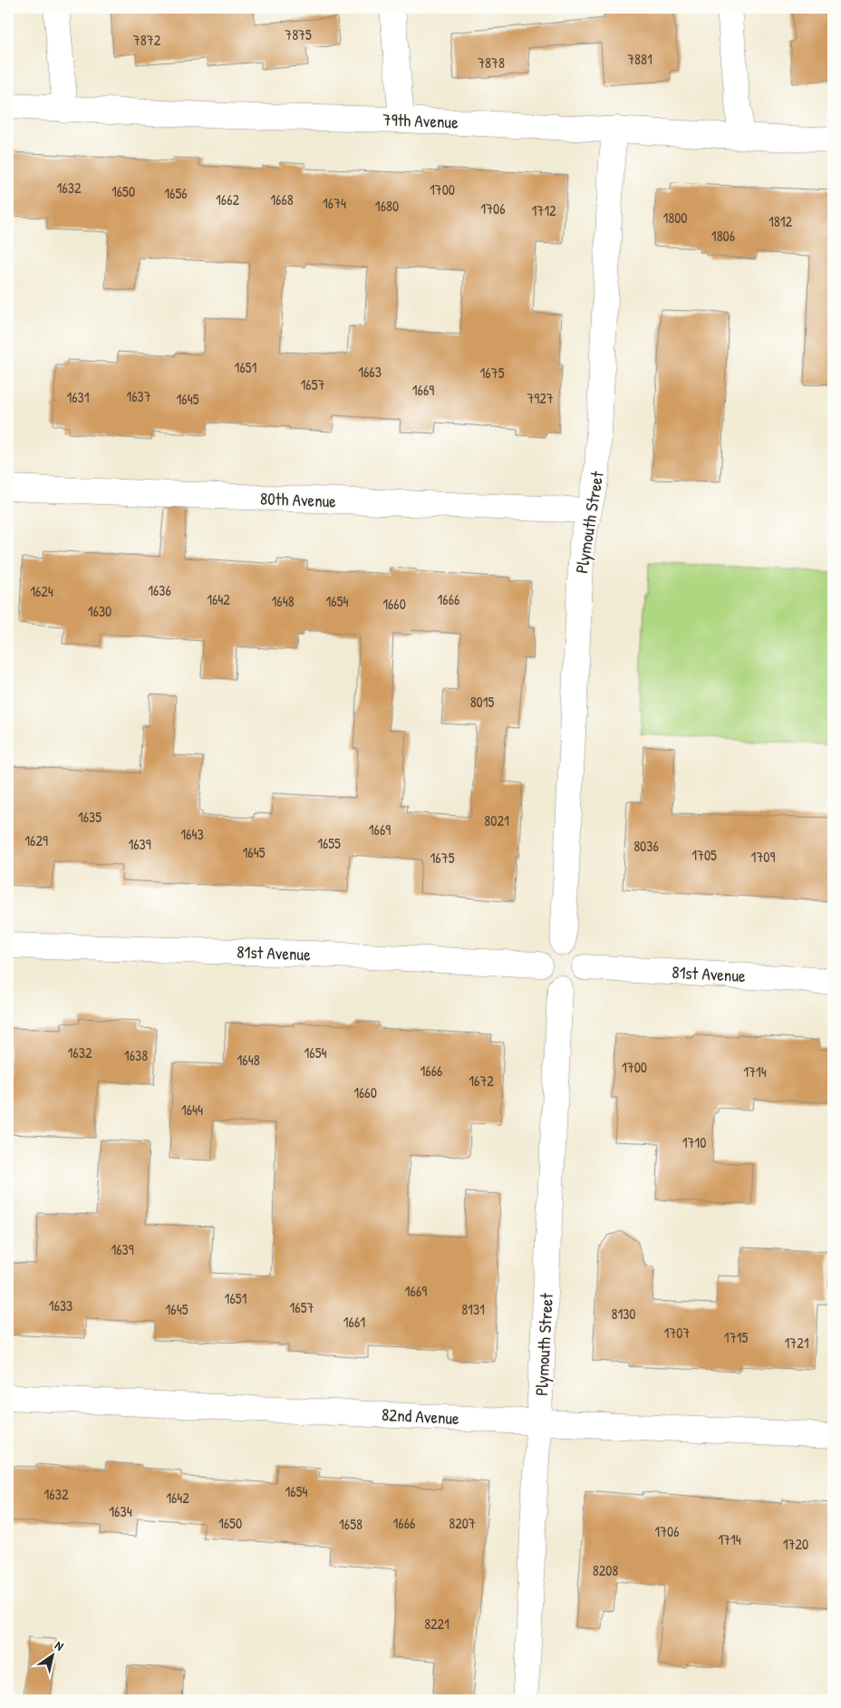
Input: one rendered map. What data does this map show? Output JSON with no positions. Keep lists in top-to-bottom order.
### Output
{
  "streets": {
    "street": [
      "79th Avenue",
      "80th Avenue",
      "Plymouth Street",
      "81st Avenue",
      "82nd Avenue"
    ]
  },
  "crossings": [
    ["79th Avenue", "Plymouth Street"],
    ["80th Avenue", "Plymouth Street"],
    ["Plymouth Street", "81st Avenue"],
    ["Plymouth Street", "82nd Avenue"]
  ],
  "house_numbers": [
    "7875",
    "7872",
    "7881",
    "7878",
    "1632",
    "1700",
    "1650",
    "1656",
    "1662",
    "1668",
    "1674",
    "1680",
    "1706",
    "1712",
    "1800",
    "1812",
    "1806",
    "1651",
    "1663",
    "1675",
    "1657",
    "1669",
    "1637",
    "1631",
    "7927",
    "1645",
    "1636",
    "1624",
    "1642",
    "1666",
    "1648",
    "1654",
    "1660",
    "1630",
    "8015",
    "1635",
    "8021",
    "1669",
    "1643",
    "1629",
    "1655",
    "1639",
    "8036",
    "1645",
    "1705",
    "1709",
    "1675",
    "1632",
    "1654",
    "1638",
    "1648",
    "1700",
    "1666",
    "1714",
    "1672",
    "1660",
    "1644",
    "1710",
    "1639",
    "1669",
    "1651",
    "1633",
    "1657",
    "1645",
    "8131",
    "8130",
    "1661",
    "1707",
    "1715",
    "1721",
    "1654",
    "1632",
    "1642",
    "1634",
    "1650",
    "1666",
    "8207",
    "1658",
    "1706",
    "1714",
    "1720",
    "8208",
    "8221"
  ],
  "north": "top right"
}
